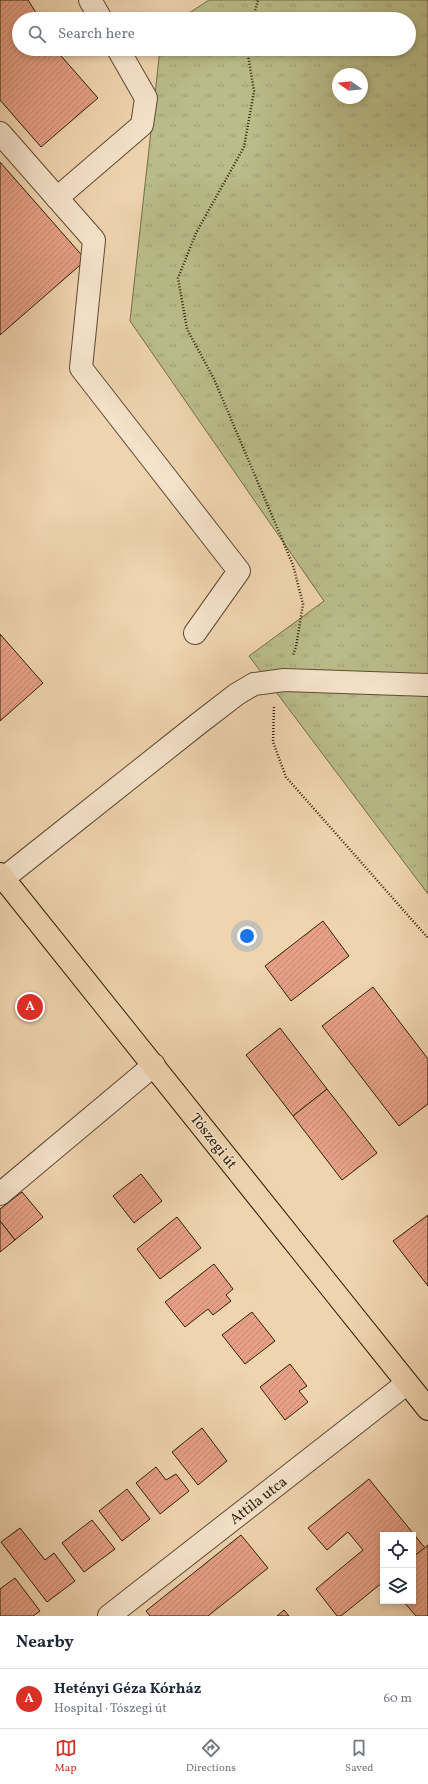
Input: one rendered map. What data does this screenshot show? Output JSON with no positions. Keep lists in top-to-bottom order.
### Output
{
  "streets": {
    "main road": ["Tószegi út"],
    "street": ["Attila utca"]
  },
  "crossings": [
    ["Tószegi út", "Attila utca"]
  ],
  "north": "left",
  "page": {
    "search": "Search here",
    "pins": "A",
    "heading": "Nearby",
    "list": [
      {
        "mark": "A",
        "name": "Hetényi Géza Kórház",
        "note": "Hospital · Tószegi út",
        "value": "60 m"
      }
    ],
    "nav": ["Map", "Directions", "Saved"]
  }
}
